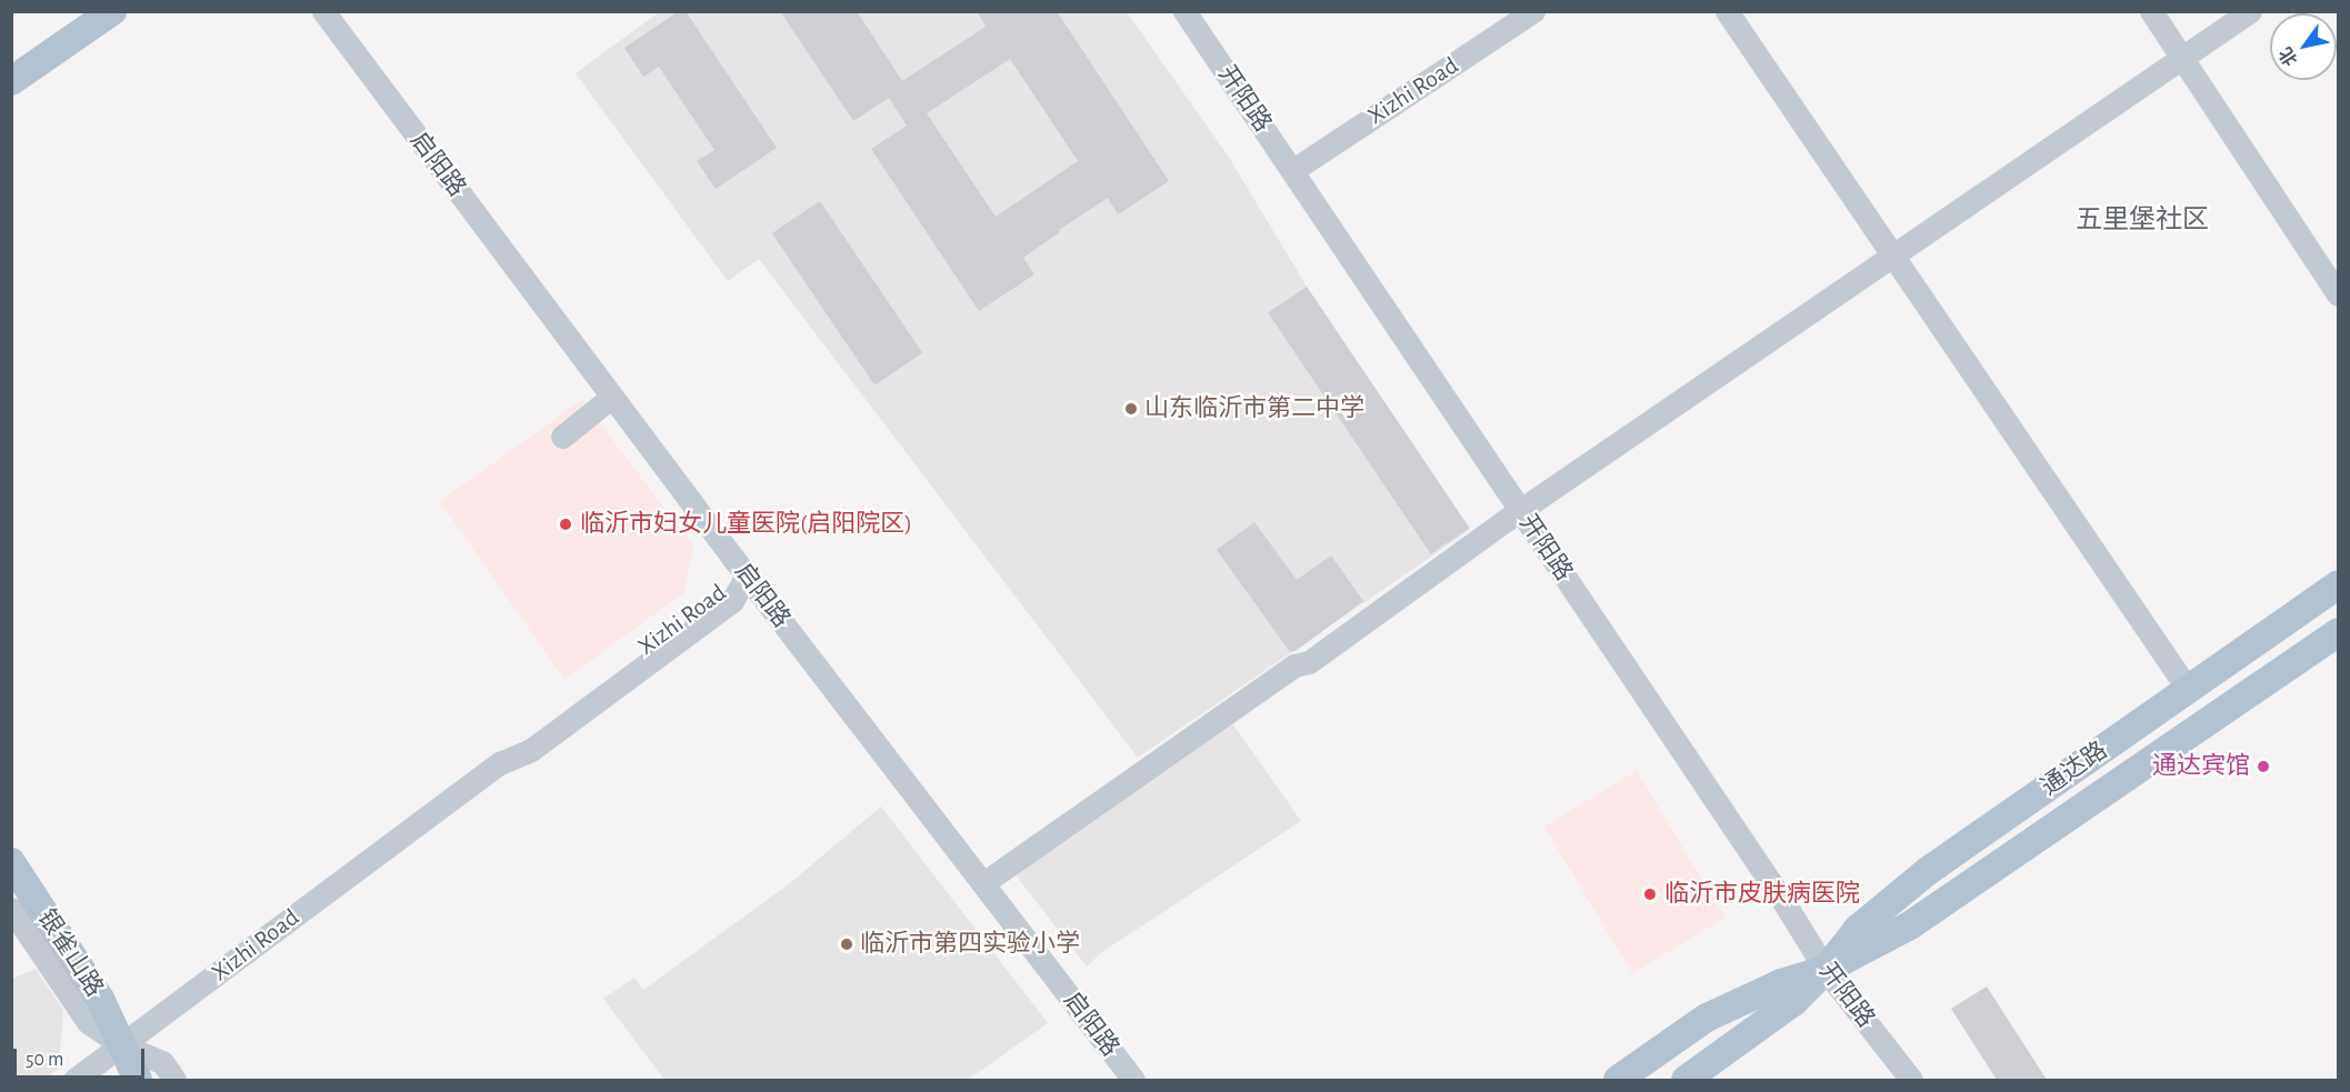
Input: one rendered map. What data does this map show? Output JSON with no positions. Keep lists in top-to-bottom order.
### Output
{
  "streets": {
    "main road": ["通达路", "银雀山路"],
    "street": ["Xizhi Road", "开阳路", "启阳路"]
  },
  "crossings": [
    ["Xizhi Road", "开阳路"],
    ["Xizhi Road", "启阳路"],
    ["Xizhi Road", "银雀山路"],
    ["开阳路", "通达路"]
  ],
  "districts": ["五里堡社区"],
  "places": [
    "山东临沂市第二中学",
    "临沂市妇女儿童医院(启阳院区)",
    "通达宾馆",
    "临沂市皮肤病医院",
    "临沂市第四实验小学"
  ],
  "scale_bar": "50 m",
  "north": "bottom left"
}
